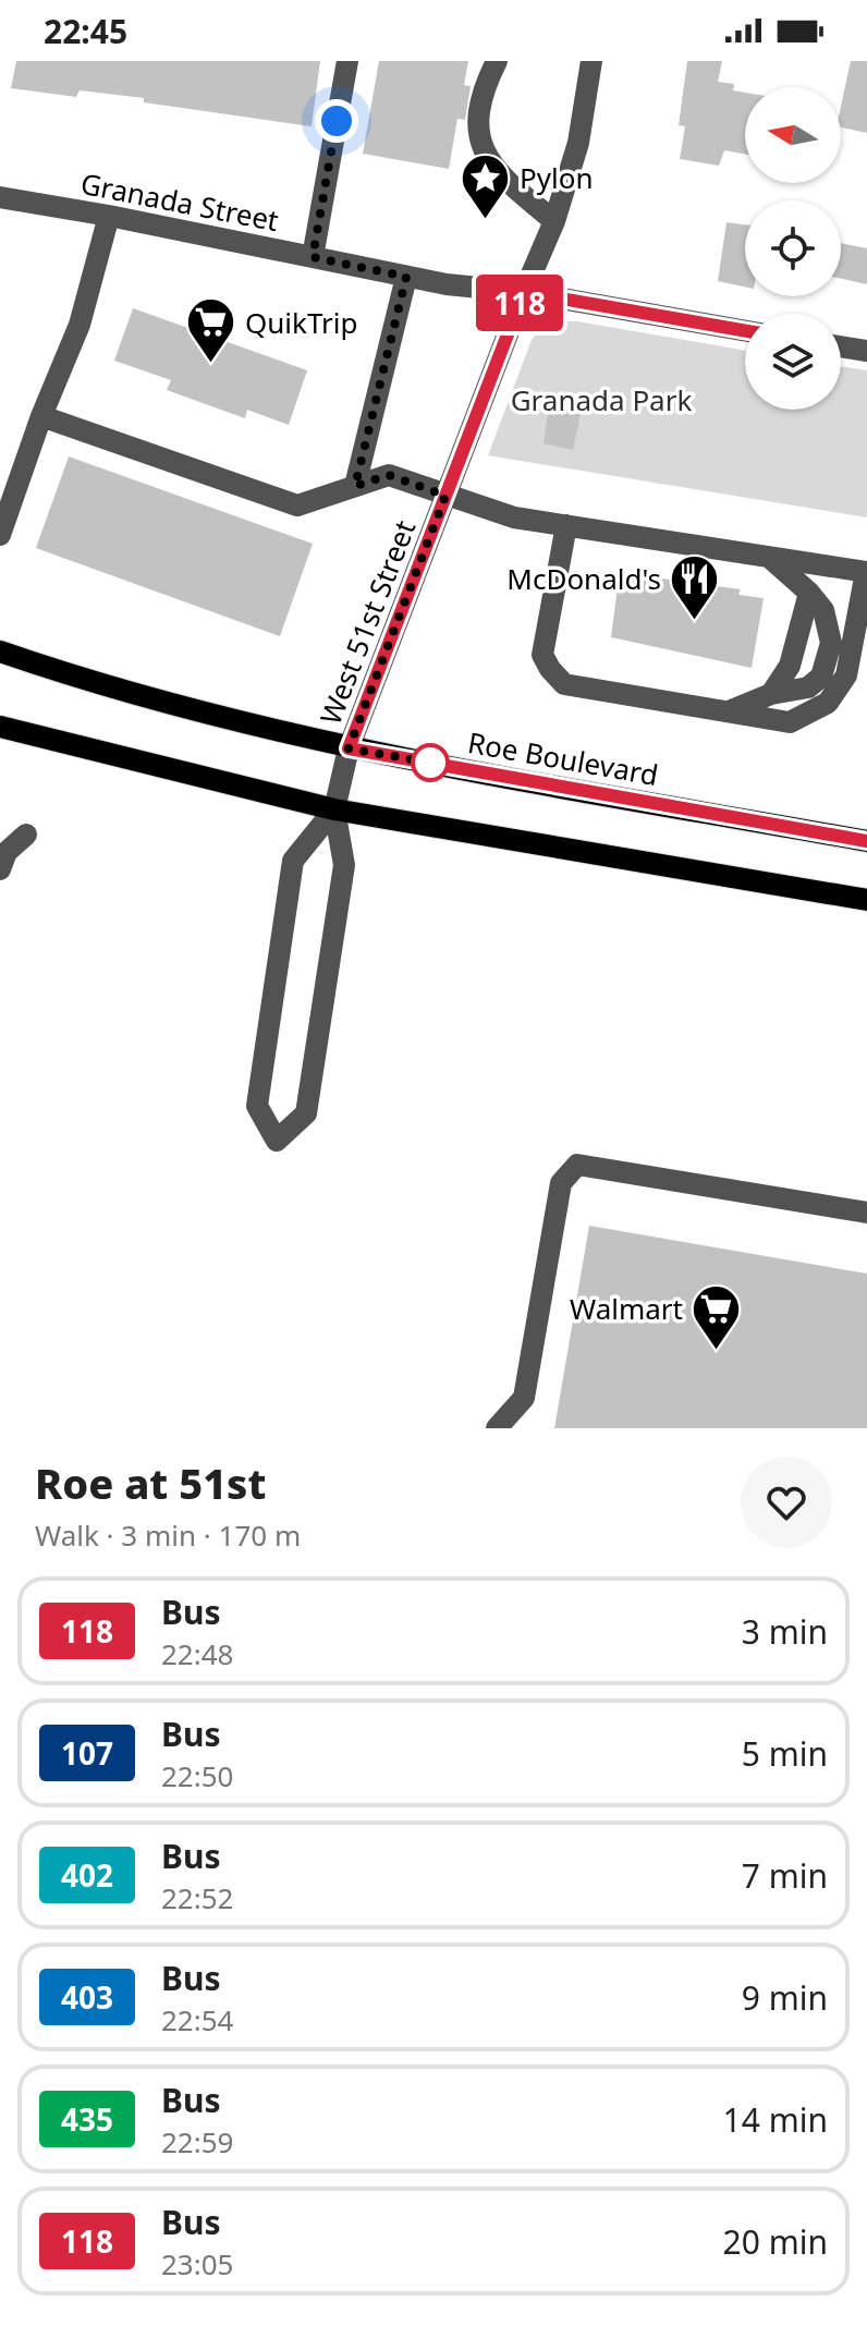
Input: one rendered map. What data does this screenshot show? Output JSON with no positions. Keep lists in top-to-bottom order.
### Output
{
  "streets": {
    "main road": ["Roe Boulevard"],
    "street": ["Granada Street", "West 51st Street"]
  },
  "crossings": [
    ["Granada Street", "West 51st Street"],
    ["West 51st Street", "Roe Boulevard"]
  ],
  "parks": ["Granada Park"],
  "places": {
    "place": ["Pylon"],
    "supermarket": ["QuikTrip", "Walmart"],
    "restaurant": ["McDonald's"]
  },
  "lines": ["bus line 118"],
  "north": "left",
  "page": {
    "status": "22:45",
    "on_map": "118",
    "heading": ["Roe at 51st", "Walk · 3 min · 170 m"],
    "list": [
      {
        "mark": "118",
        "name": "Bus",
        "note": "22:48",
        "value": "3 min"
      },
      {
        "mark": "107",
        "name": "Bus",
        "note": "22:50",
        "value": "5 min"
      },
      {
        "mark": "402",
        "name": "Bus",
        "note": "22:52",
        "value": "7 min"
      },
      {
        "mark": "403",
        "name": "Bus",
        "note": "22:54",
        "value": "9 min"
      },
      {
        "mark": "435",
        "name": "Bus",
        "note": "22:59",
        "value": "14 min"
      },
      {
        "mark": "118",
        "name": "Bus",
        "note": "23:05",
        "value": "20 min"
      }
    ]
  }
}
